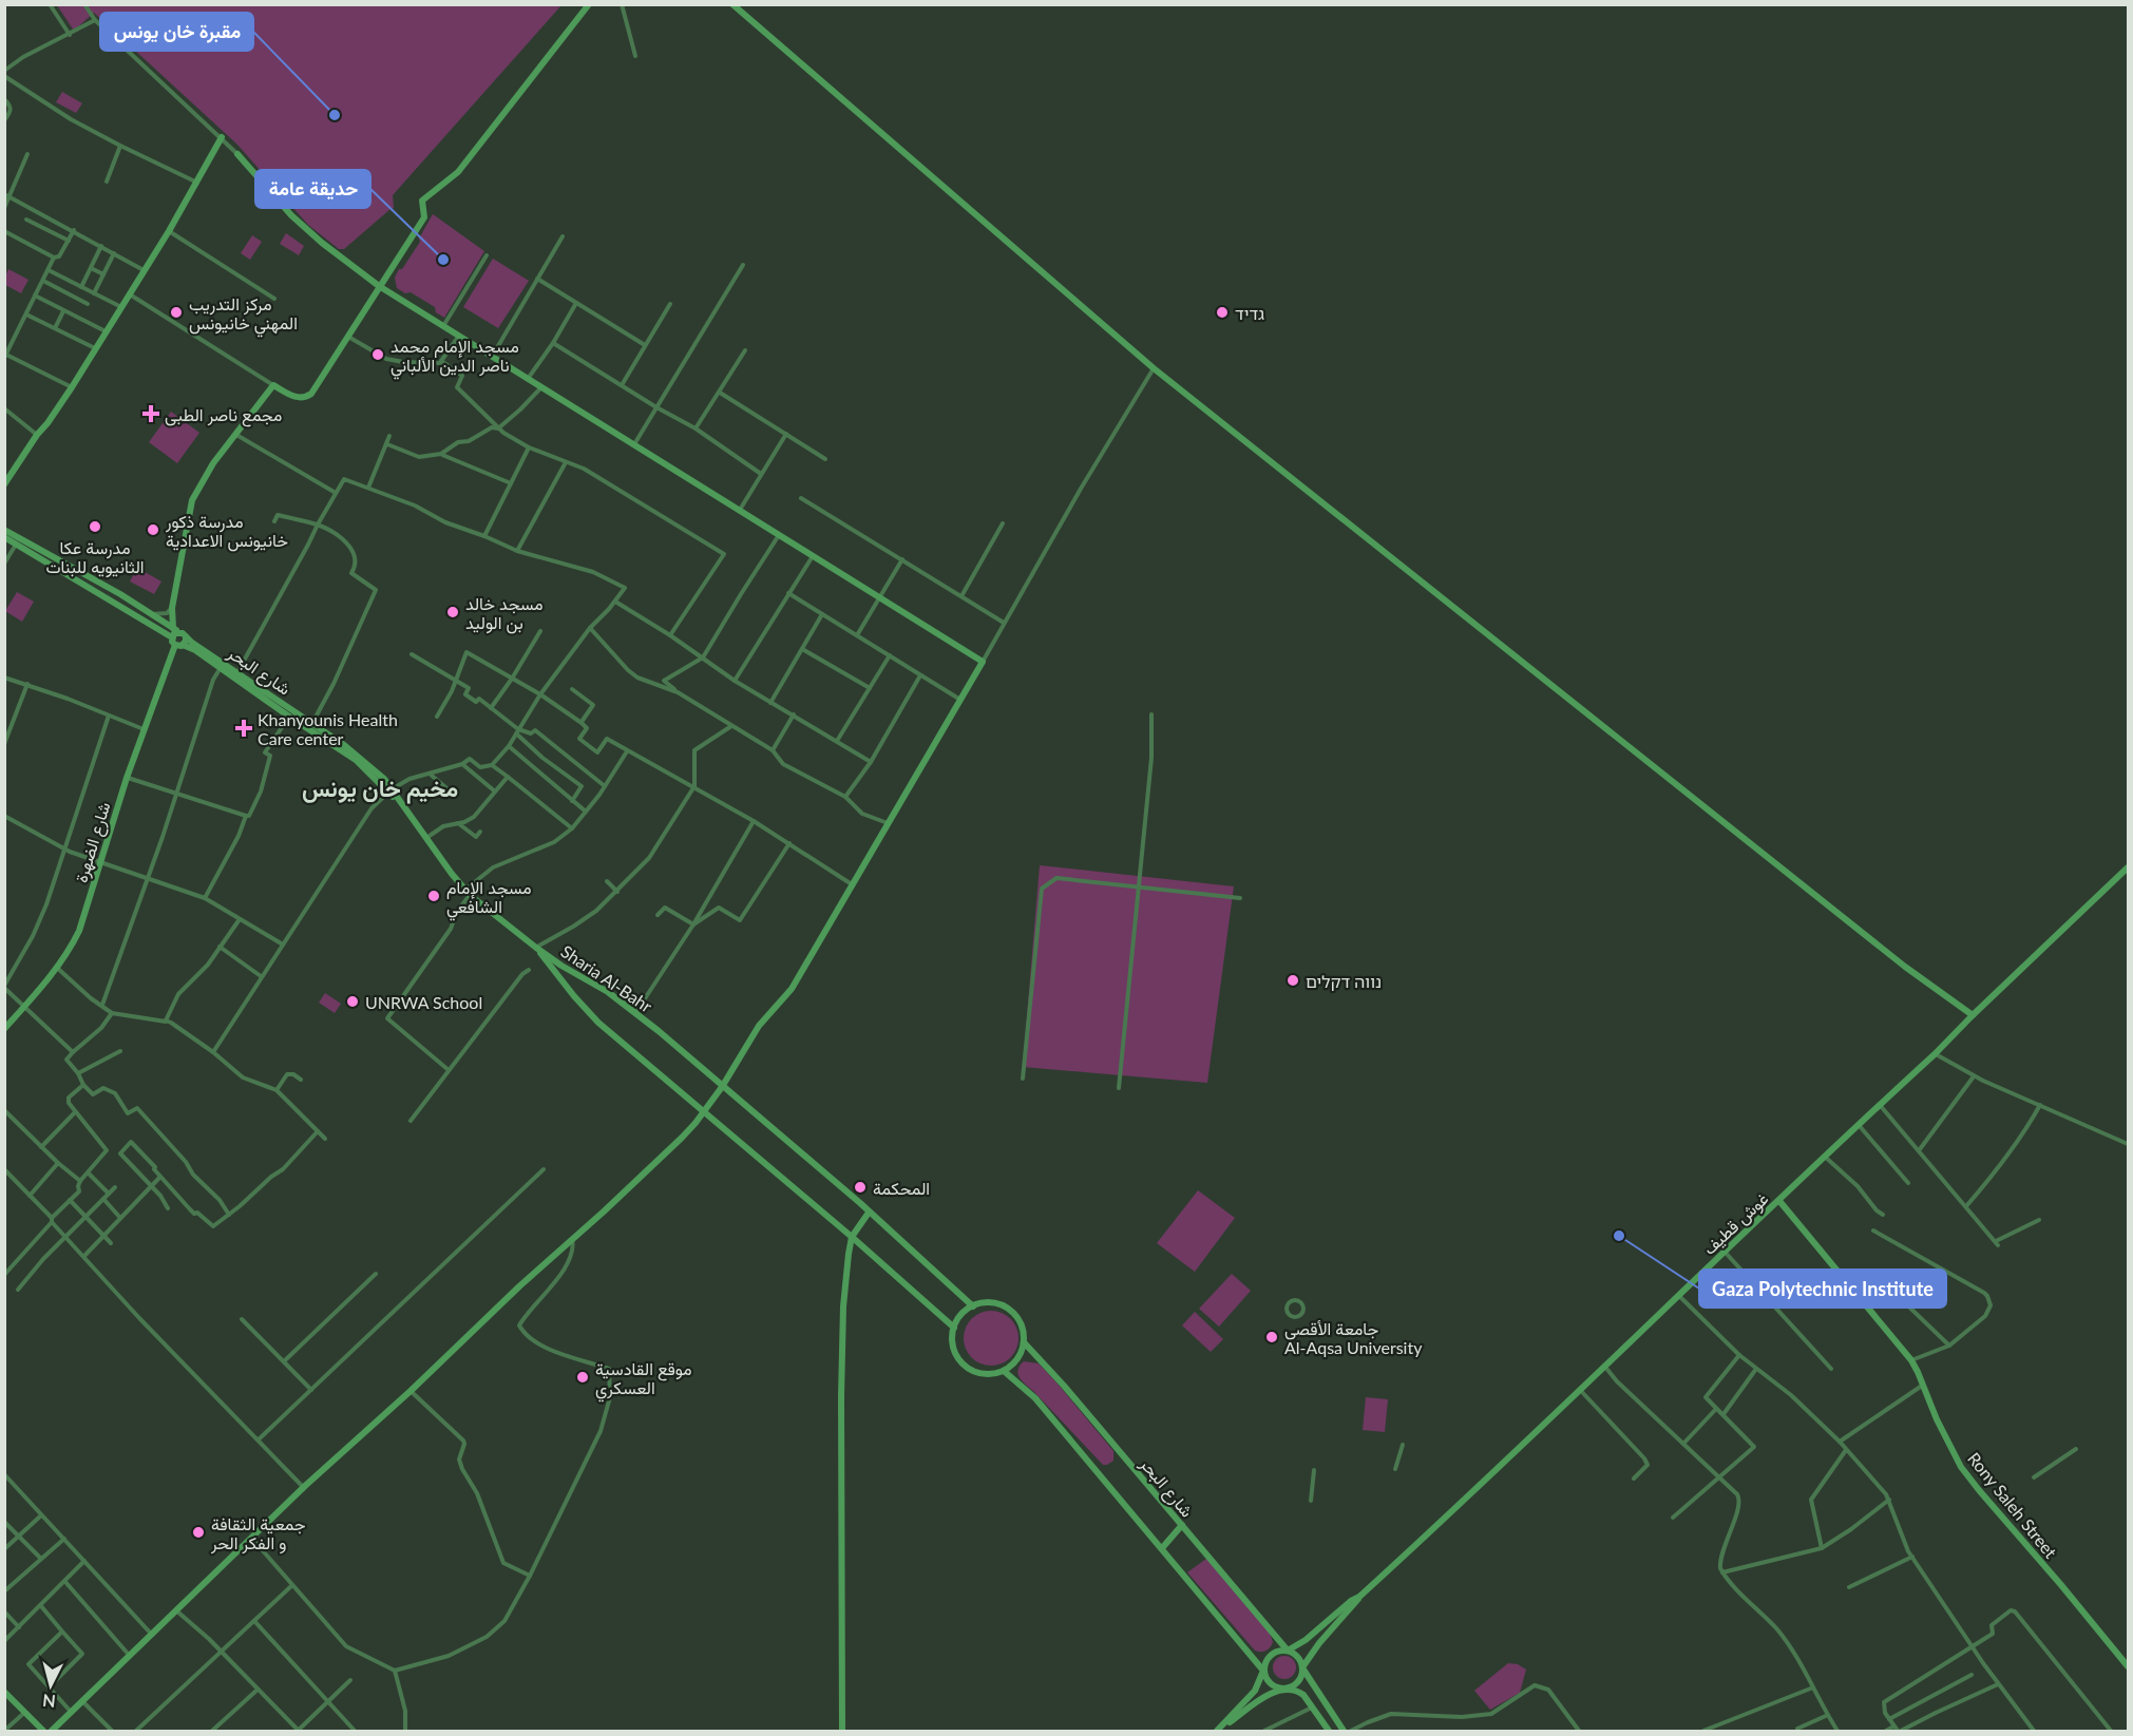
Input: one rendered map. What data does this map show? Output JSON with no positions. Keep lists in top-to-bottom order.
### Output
{
  "streets": {
    "street": [
      "شارع البحر",
      "شارع الضهرة",
      "Sharia Al-Bahr",
      "غوش قطيف",
      "Rony Saleh Street"
    ]
  },
  "crossings": [
    ["شارع البحر", "شارع الضهرة"],
    ["شارع البحر", "Sharia Al-Bahr"],
    ["شارع البحر", "غوش قطيف"],
    ["غوش قطيف", "Rony Saleh Street"]
  ],
  "districts": ["مخيم خان يونس"],
  "places": {
    "other": [
      "مقبرة خان يونس",
      "حديقة عامة",
      "مركز التدريب المهني خانيونس",
      "גדיד",
      "مسجد الإمام محمد ناصر الدين الألباني",
      "مدرسة عكا الثانيويه للبنات",
      "مدرسة ذكور خانيونس الاعدادية",
      "مسجد خالد بن الوليد",
      "مسجد الإمام الشافعي",
      "נווה דקלים",
      "UNRWA School",
      "المحكمة",
      "Gaza Polytechnic Institute",
      "جامعة الأقصى Al-Aqsa University",
      "موقع القادسية العسكري",
      "جمعية الثقافة و الفكر الحر"
    ],
    "health": ["مجمع ناصر الطبى", "Khanyounis Health Care center"]
  },
  "north": "bottom"
}
